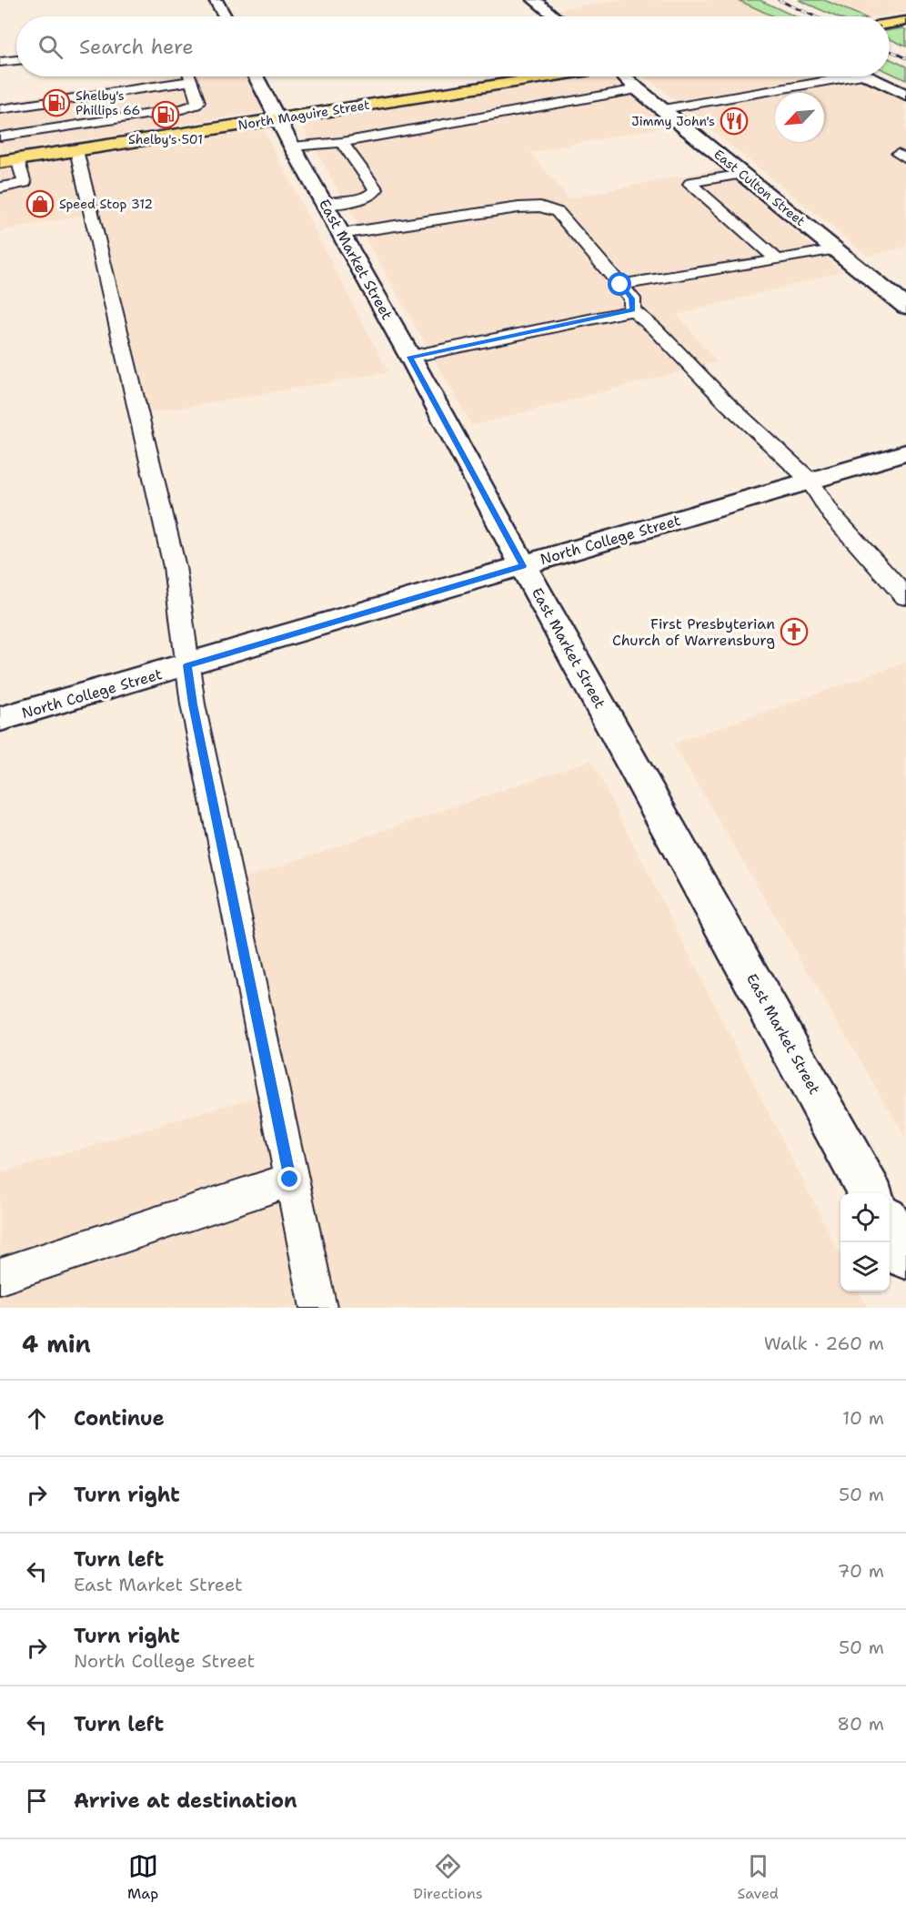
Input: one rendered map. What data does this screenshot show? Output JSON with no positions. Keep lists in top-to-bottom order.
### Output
{
  "streets": {
    "main road": ["North Maguire Street"],
    "street": ["East Culton Street", "East Market Street", "North College Street"]
  },
  "crossings": [
    ["North Maguire Street", "East Market Street"],
    ["East Market Street", "North College Street"]
  ],
  "places": {
    "fuel station": ["Shelby's Phillips 66", "Shelby's 501"],
    "restaurant": ["Jimmy John's"],
    "shop": ["Speed Stop 312"],
    "church": ["First Presbyterian Church of Warrensburg"]
  },
  "north": "bottom left",
  "page": {
    "search": "Search here",
    "heading": ["4 min", "Walk · 260 m"],
    "list": [
      ["Continue", "10 m"],
      ["Turn right", "50 m"],
      ["Turn left", "East Market Street", "70 m"],
      ["Turn right", "North College Street", "50 m"],
      ["Turn left", "80 m"],
      "Arrive at destination"
    ],
    "nav": ["Map", "Directions", "Saved"]
  }
}
